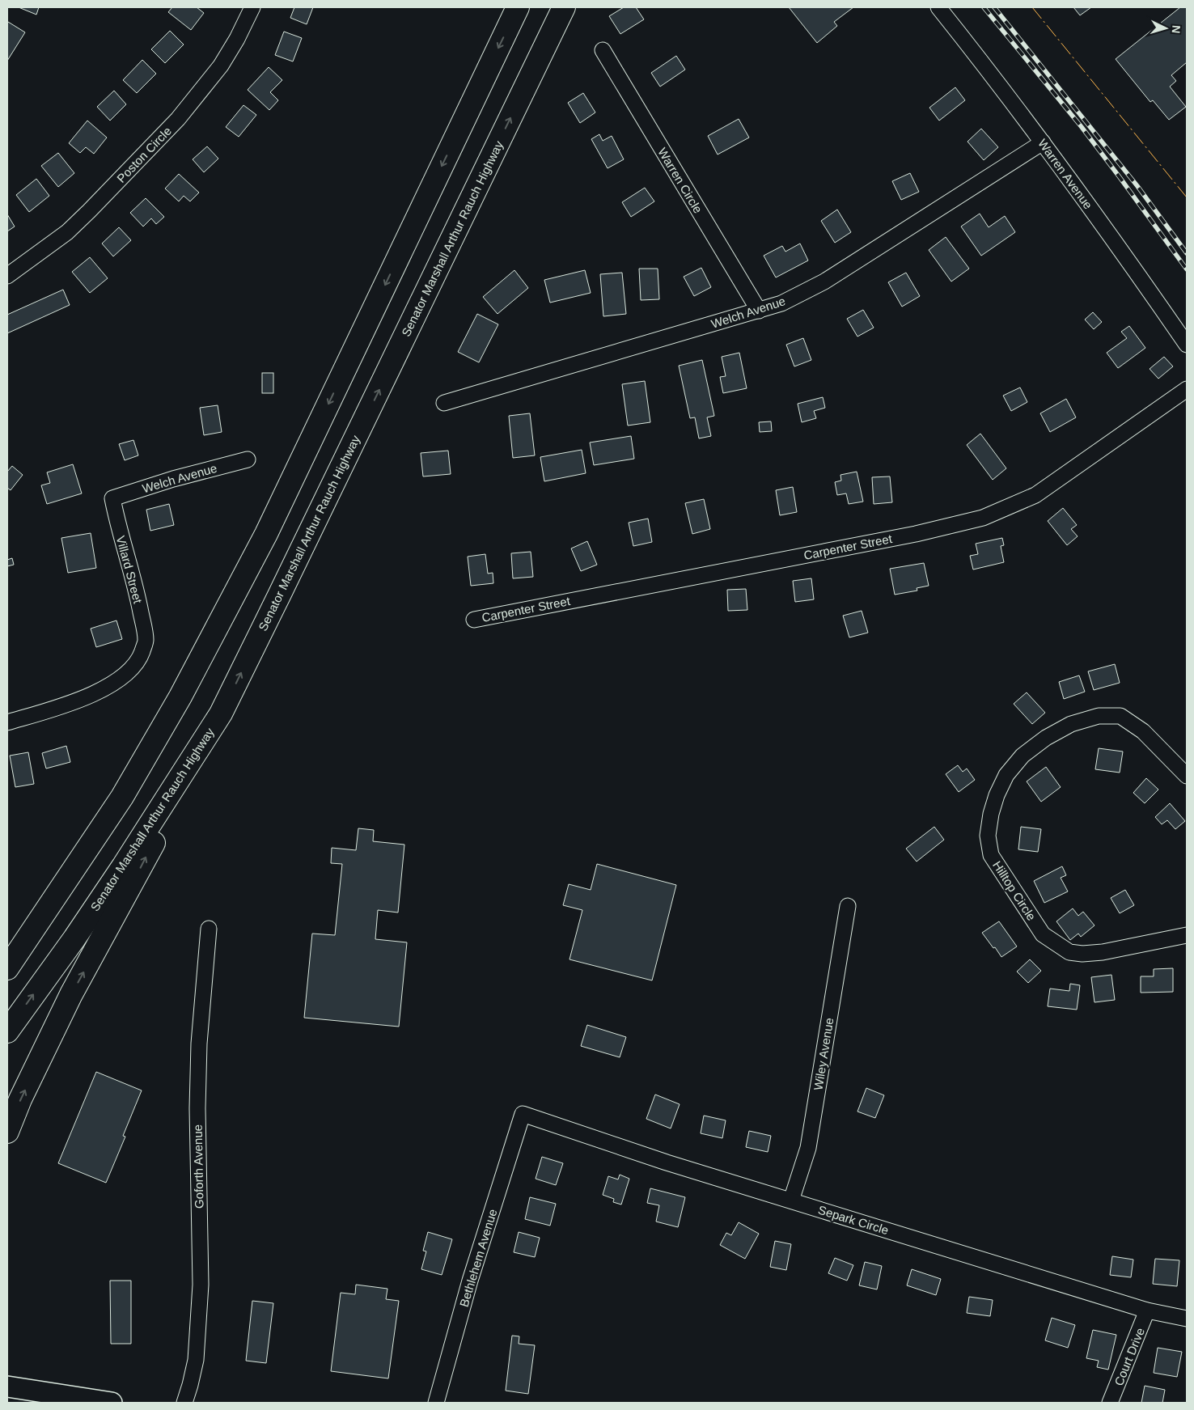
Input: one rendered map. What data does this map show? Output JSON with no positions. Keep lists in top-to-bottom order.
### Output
{
  "streets": {
    "highway": ["Senator Marshall Arthur Rauch Highway"],
    "street": [
      "Poston Circle",
      "Warren Avenue",
      "Warren Circle",
      "Welch Avenue",
      "Carpenter Street",
      "Villard Street",
      "Hilltop Circle",
      "Wiley Avenue",
      "Goforth Avenue",
      "Separk Circle",
      "Bethlehem Avenue",
      "Court Drive"
    ]
  },
  "crossings": [
    ["Warren Avenue", "Welch Avenue"],
    ["Warren Circle", "Welch Avenue"],
    ["Welch Avenue", "Villard Street"],
    ["Wiley Avenue", "Separk Circle"],
    ["Separk Circle", "Bethlehem Avenue"],
    ["Separk Circle", "Court Drive"]
  ],
  "north": "right"
}
